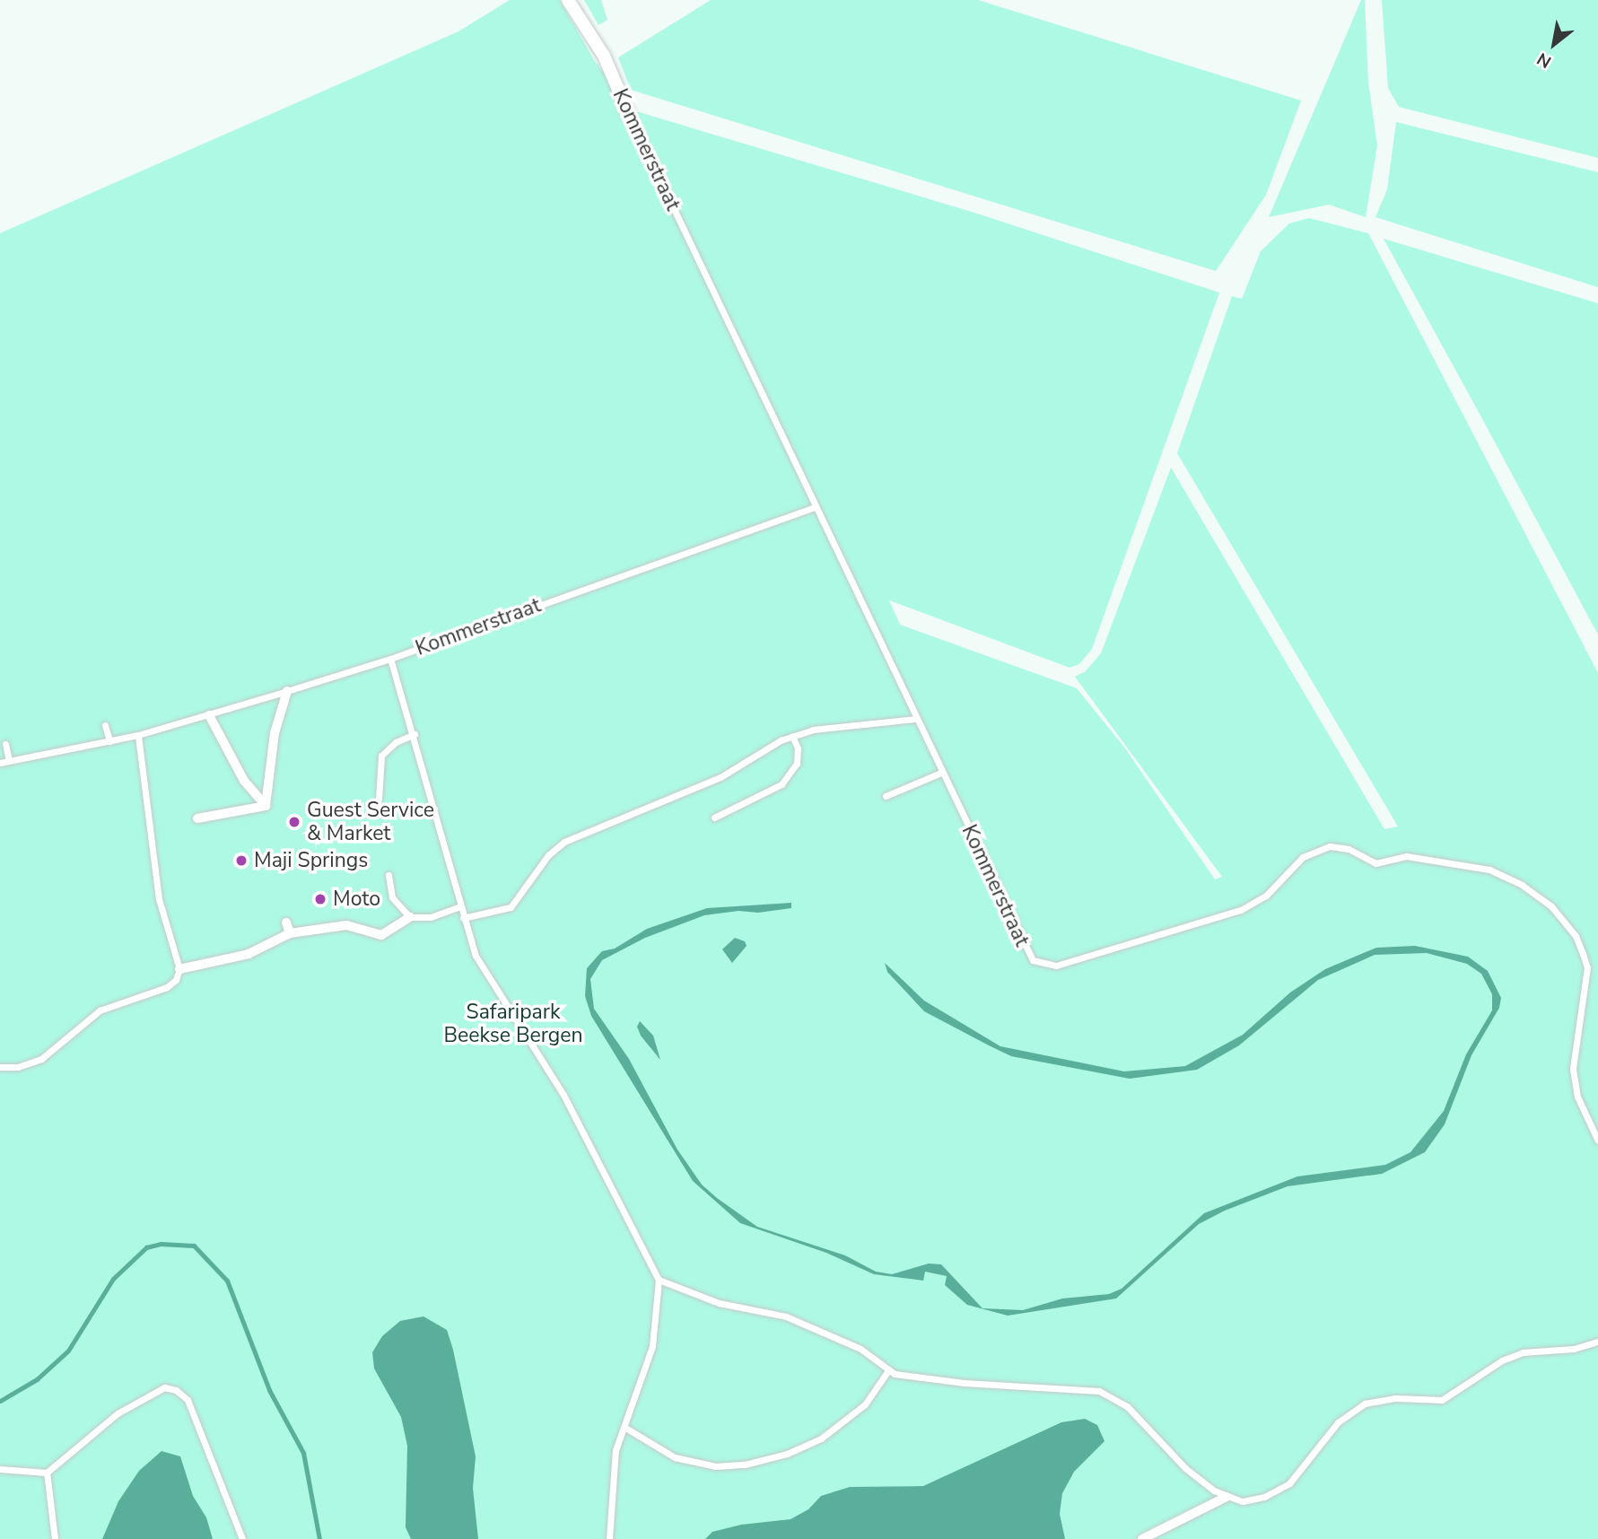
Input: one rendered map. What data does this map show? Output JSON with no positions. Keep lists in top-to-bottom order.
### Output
{
  "streets": {
    "street": ["Kommerstraat"]
  },
  "parks": ["Safaripark Beekse Bergen"],
  "places": ["Guest Service & Market", "Maji Springs", "Moto"],
  "north": "bottom left"
}
